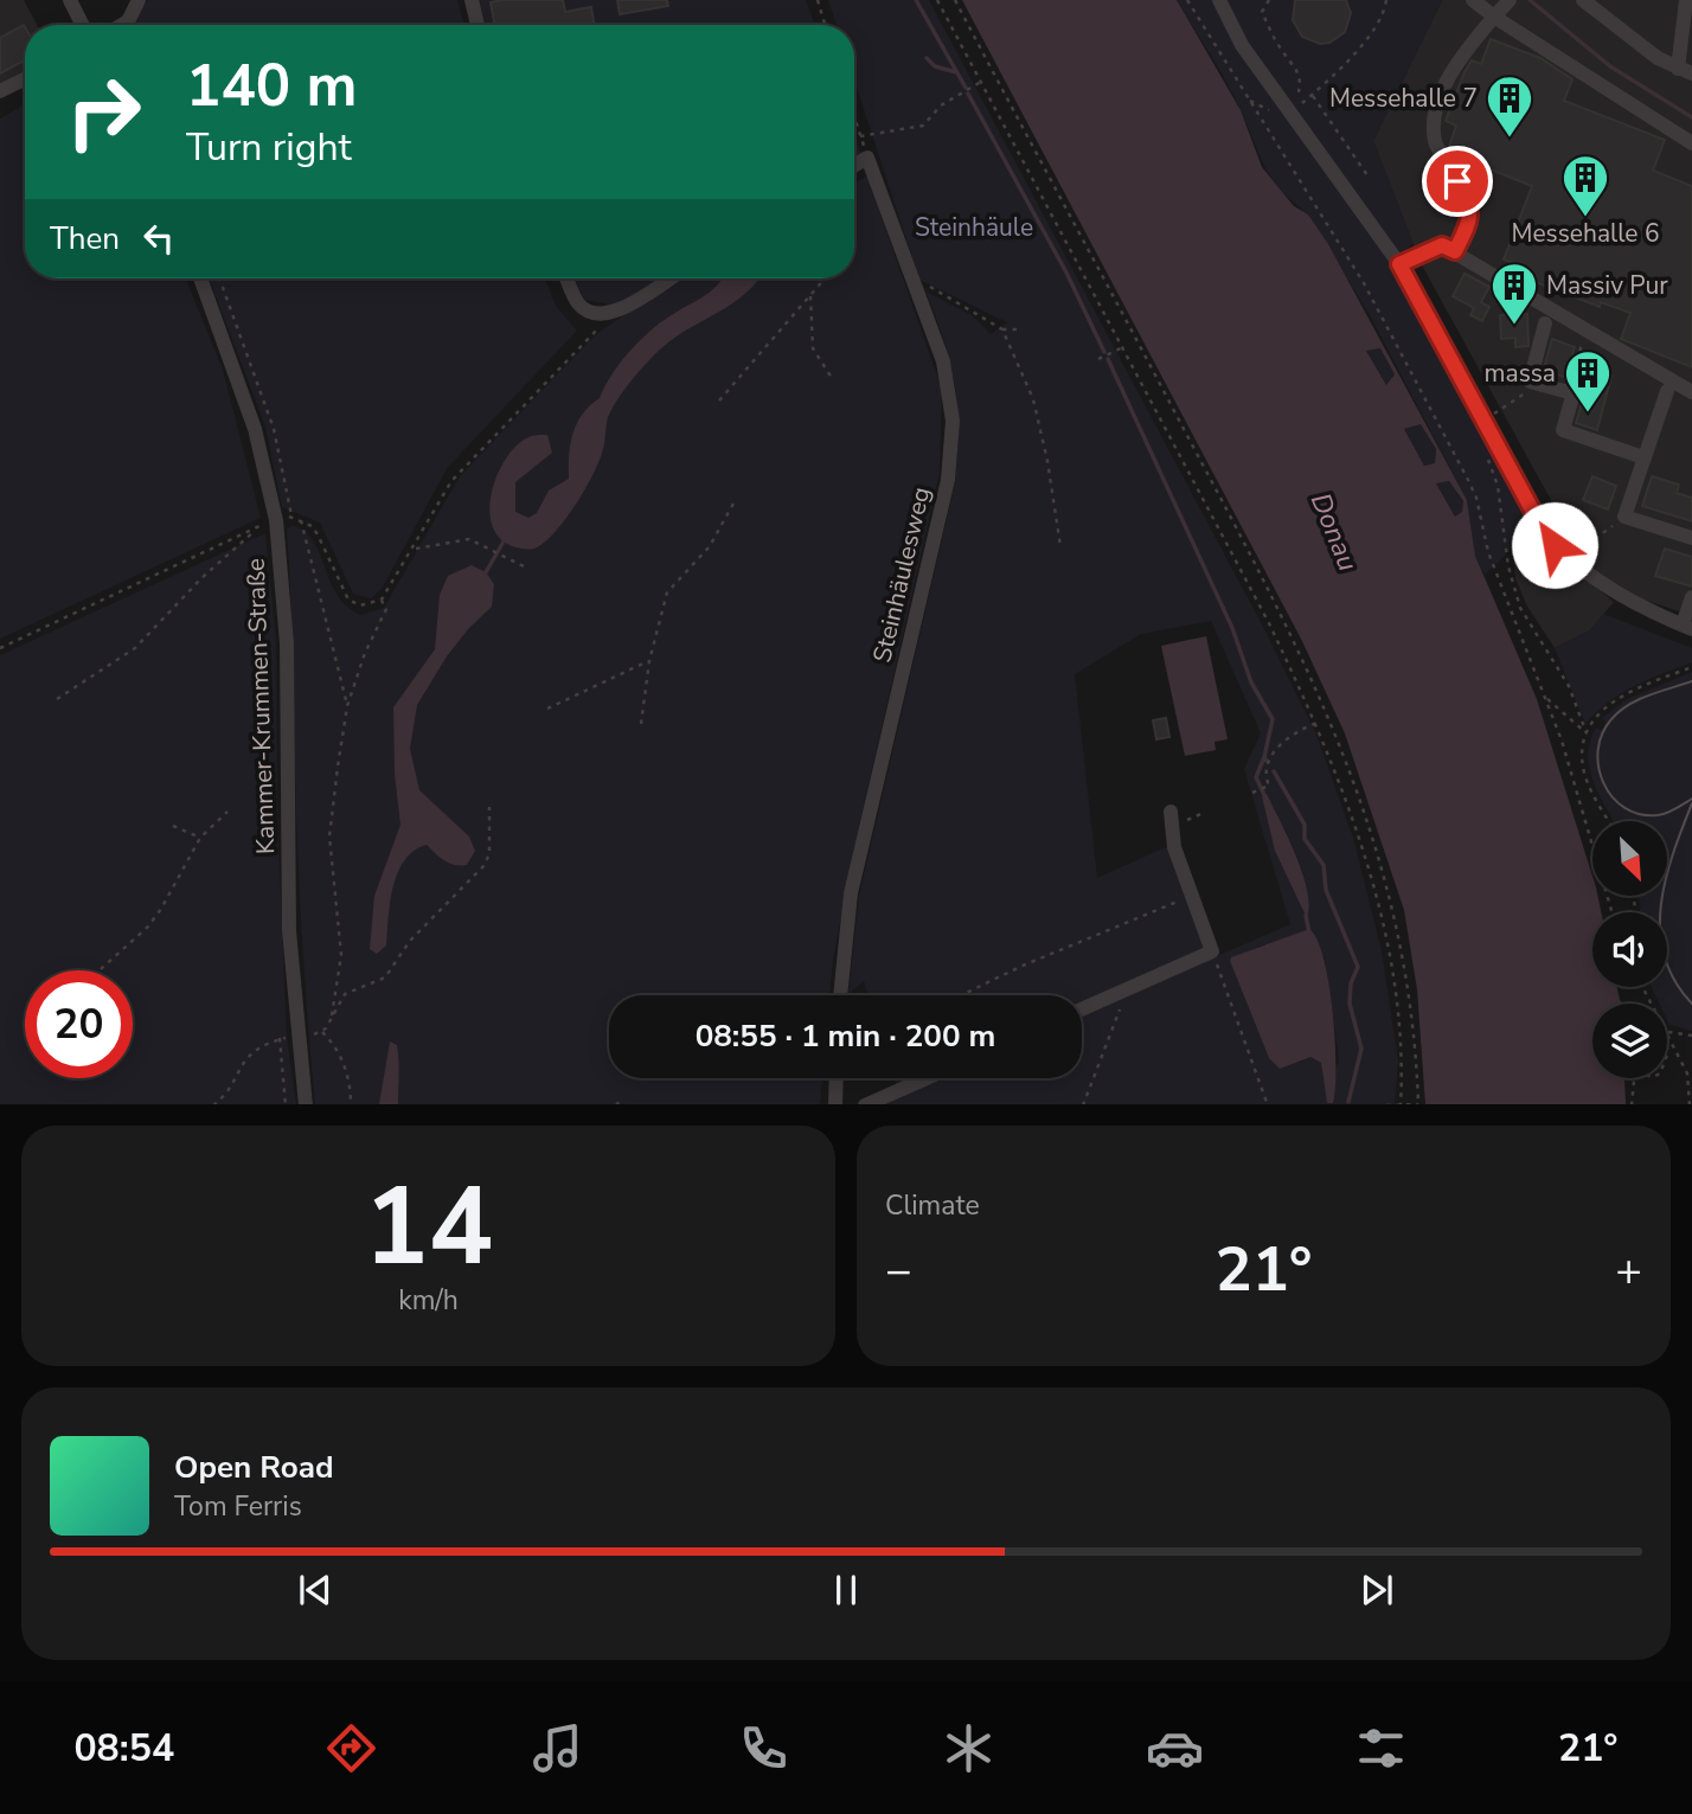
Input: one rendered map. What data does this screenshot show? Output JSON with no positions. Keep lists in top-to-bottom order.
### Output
{
  "streets": {
    "street": ["Steinhäulesweg", "Kammer-Krummen-Straße"]
  },
  "water": ["Donau"],
  "parks": ["Steinhäule"],
  "places": {
    "building": [
      "Messehalle 7",
      "Messehalle 6",
      "Massiv Pur",
      "massa"
    ]
  },
  "north": "bottom right",
  "page": {
    "turn": ["140 m", "Turn right"],
    "then": "Then",
    "limit": "20",
    "trip": "08:55 · 1 min · 200 m",
    "tile": [
      ["14", "km/h"],
      "Climate"
    ],
    "heat": ["−", "21°", "+"],
    "song": ["Open Road", "Tom Ferris"],
    "tabs": ["08:54", "21°"]
  }
}
